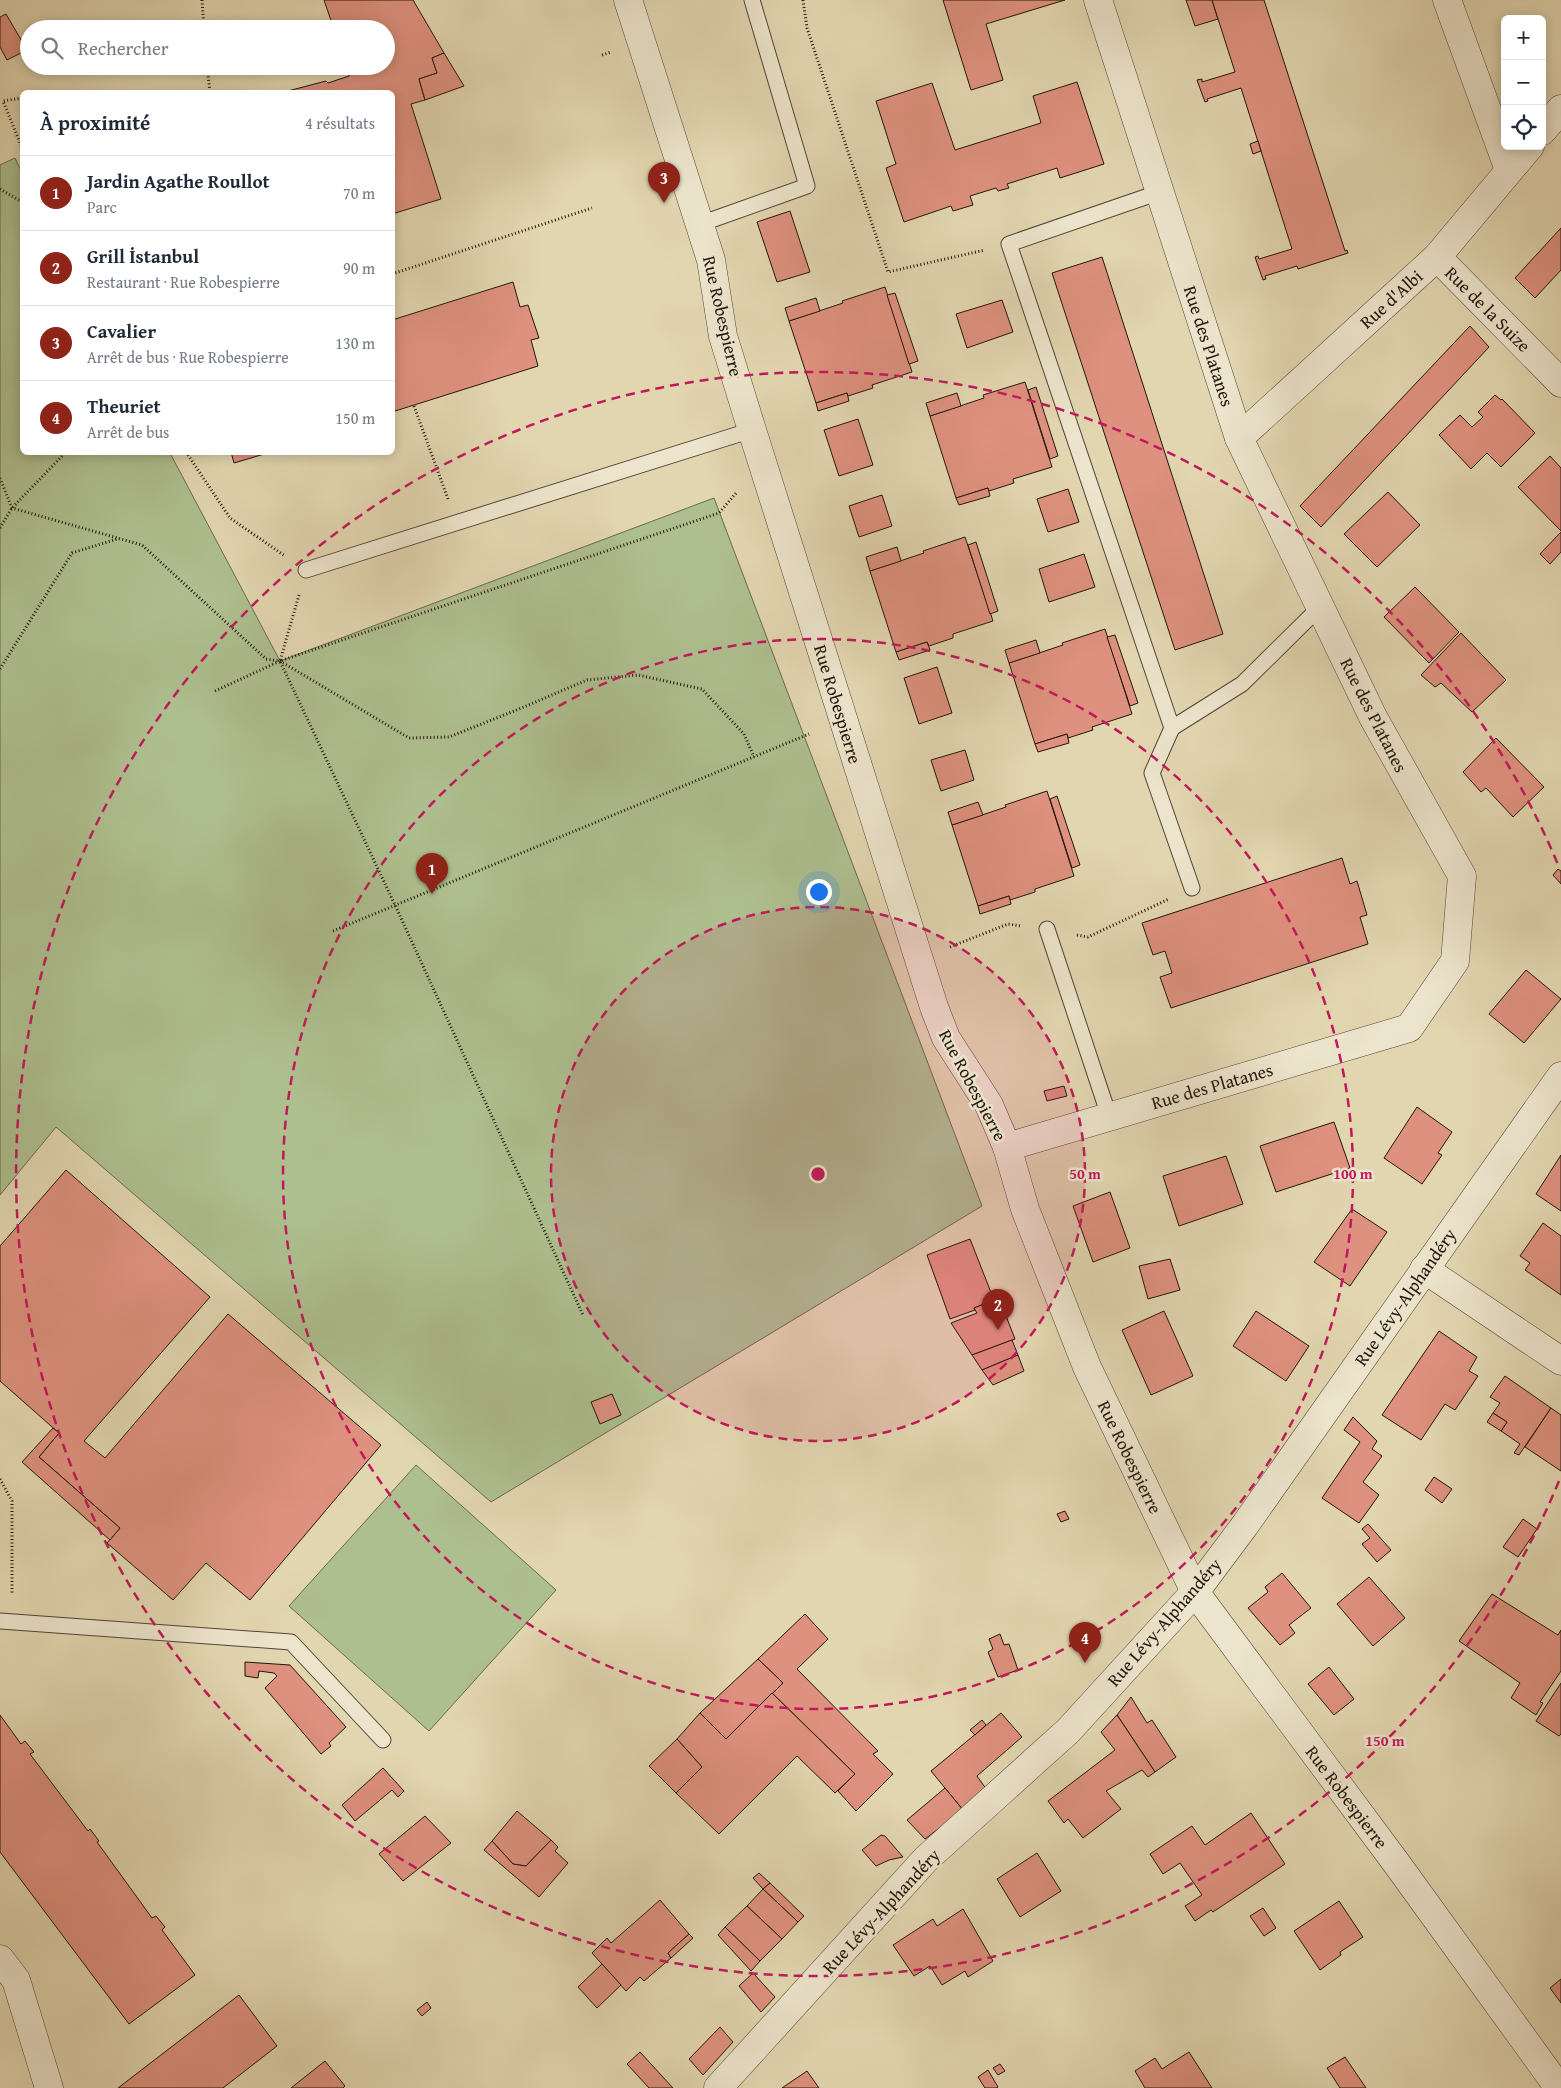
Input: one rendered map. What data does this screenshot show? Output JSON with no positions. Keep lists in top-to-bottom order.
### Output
{
  "streets": {
    "street": [
      "Rue d'Albi",
      "Rue de la Suize",
      "Rue Robespierre",
      "Rue des Platanes",
      "Rue Lévy-Alphandéry"
    ]
  },
  "crossings": [
    ["Rue d'Albi", "Rue de la Suize"],
    ["Rue d'Albi", "Rue des Platanes"],
    ["Rue Robespierre", "Rue des Platanes"],
    ["Rue Robespierre", "Rue Lévy-Alphandéry"]
  ],
  "page": {
    "map_buttons": ["+", "−"],
    "search": "Rechercher",
    "heading": ["À proximité", "4 résultats"],
    "list": [
      {
        "mark": "1",
        "name": "Jardin Agathe Roullot",
        "note": "Parc",
        "value": "70 m"
      },
      {
        "mark": "2",
        "name": "Grill İstanbul",
        "note": "Restaurant · Rue Robespierre",
        "value": "90 m"
      },
      {
        "mark": "3",
        "name": "Cavalier",
        "note": "Arrêt de bus · Rue Robespierre",
        "value": "130 m"
      },
      {
        "mark": "4",
        "name": "Theuriet",
        "note": "Arrêt de bus",
        "value": "150 m"
      }
    ],
    "pins": [
      "3",
      "1",
      "2",
      "4"
    ]
  },
  "rings": ["50 m", "100 m", "150 m"]
}
